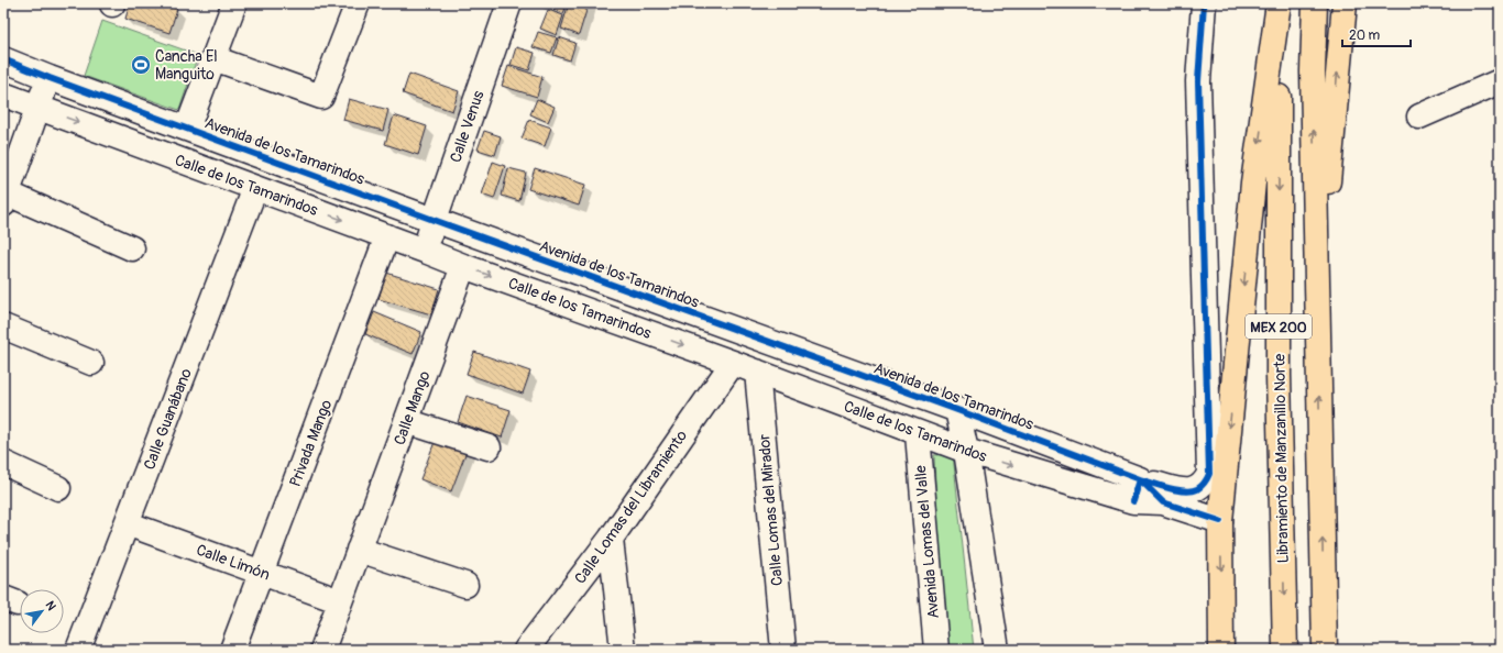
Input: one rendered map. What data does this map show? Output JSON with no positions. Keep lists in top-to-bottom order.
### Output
{
  "streets": {
    "highway": ["MEX 200", "Libramiento de Manzanillo Norte"],
    "street": [
      "Calle Venus",
      "Avenida de los Tamarindos",
      "Calle de los Tamarindos",
      "Calle Mango",
      "Calle Guanábano",
      "Privada Mango",
      "Calle Lomas del Libramiento",
      "Calle Lomas del Mirador",
      "Avenida Lomas del Valle",
      "Calle Limón"
    ]
  },
  "crossings": [
    ["Calle Venus", "Avenida de los Tamarindos"],
    ["Calle Venus", "Calle de los Tamarindos"],
    ["Avenida de los Tamarindos", "Calle de los Tamarindos"],
    ["Calle de los Tamarindos", "Calle Mango"],
    ["Calle de los Tamarindos", "Calle Guanábano"],
    ["Calle de los Tamarindos", "Privada Mango"],
    ["Calle de los Tamarindos", "Calle Lomas del Libramiento"],
    ["Calle de los Tamarindos", "Calle Lomas del Mirador"],
    ["Calle de los Tamarindos", "Avenida Lomas del Valle"],
    ["Calle Mango", "Calle Limón"],
    ["Calle Guanábano", "Calle Limón"],
    ["Privada Mango", "Calle Limón"]
  ],
  "one_way": ["Calle de los Tamarindos"],
  "places": {
    "sports": ["Cancha El Manguito"]
  },
  "scale_bar": "20 m",
  "north": "top right"
}
